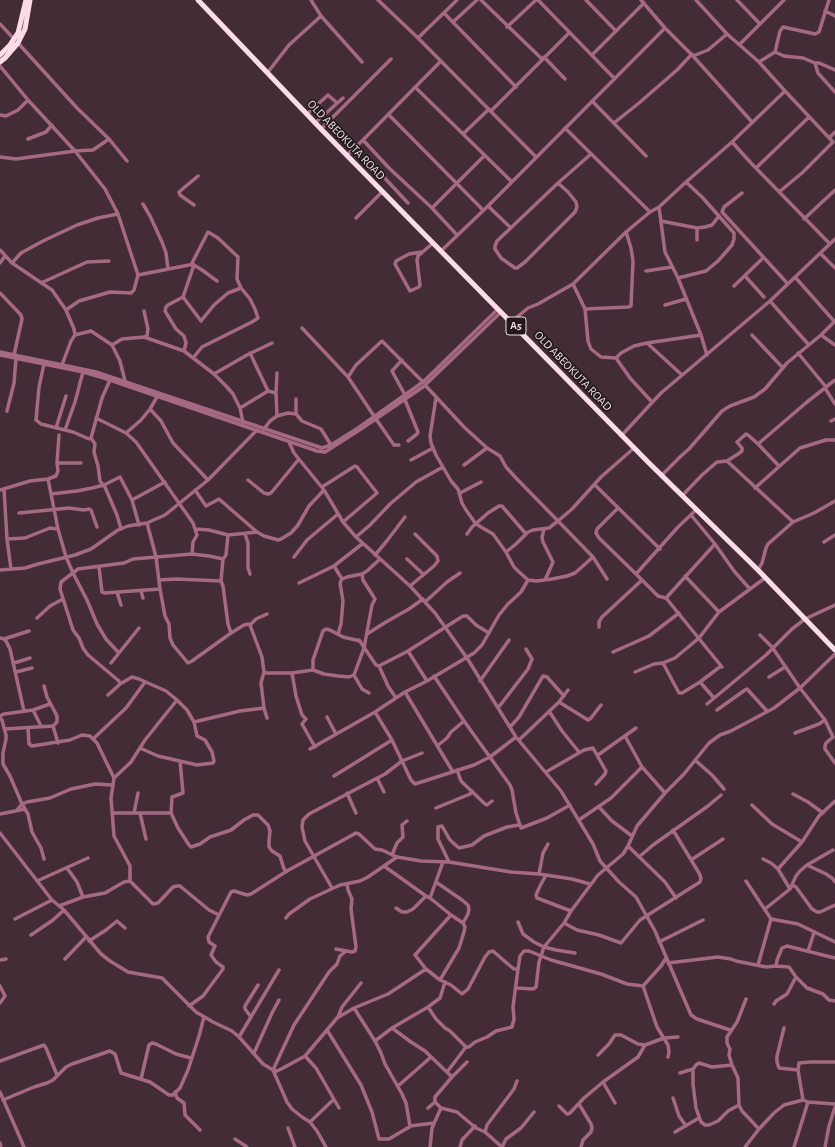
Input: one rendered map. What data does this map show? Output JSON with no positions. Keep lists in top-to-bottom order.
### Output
{
  "streets": {
    "highway": ["OLD ABEOKUTA ROAD", "A5"]
  }
}
